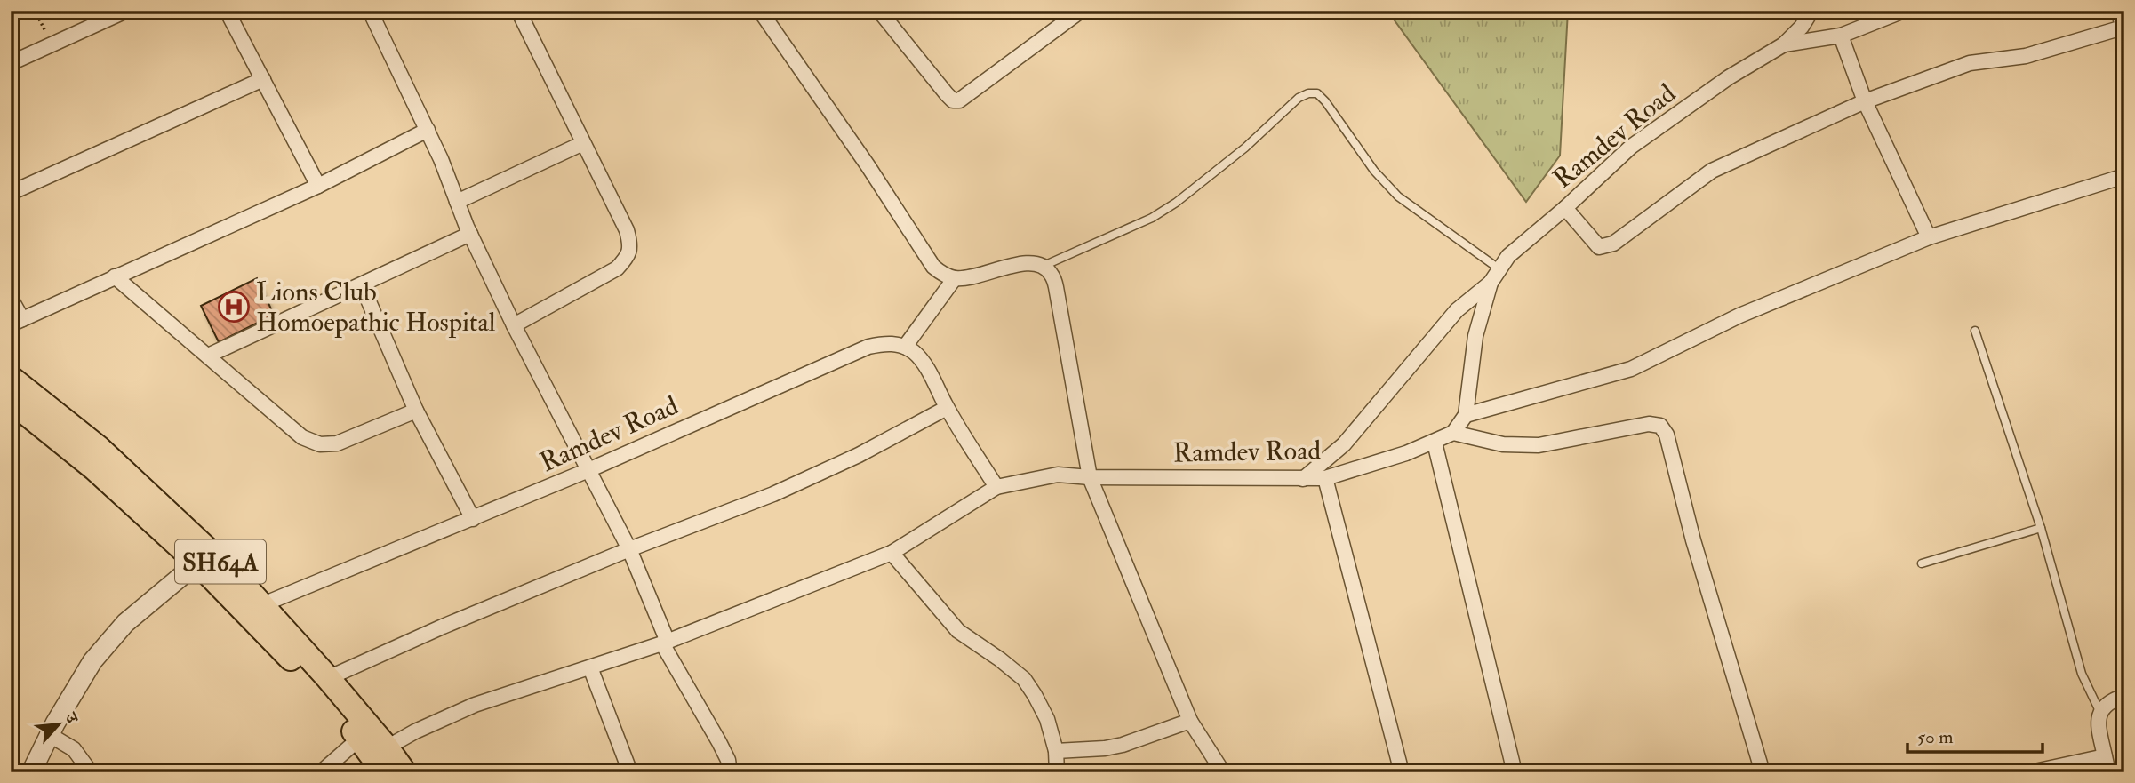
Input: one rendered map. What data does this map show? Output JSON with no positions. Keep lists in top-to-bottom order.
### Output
{
  "streets": {
    "main road": ["SH64A"],
    "street": ["Ramdev Road"]
  },
  "crossings": [
    ["Ramdev Road", "SH64A"]
  ],
  "places": {
    "hospital": ["Lions Club Homoepathic Hospital"]
  },
  "scale_bar": "50 m",
  "north": "top right"
}
